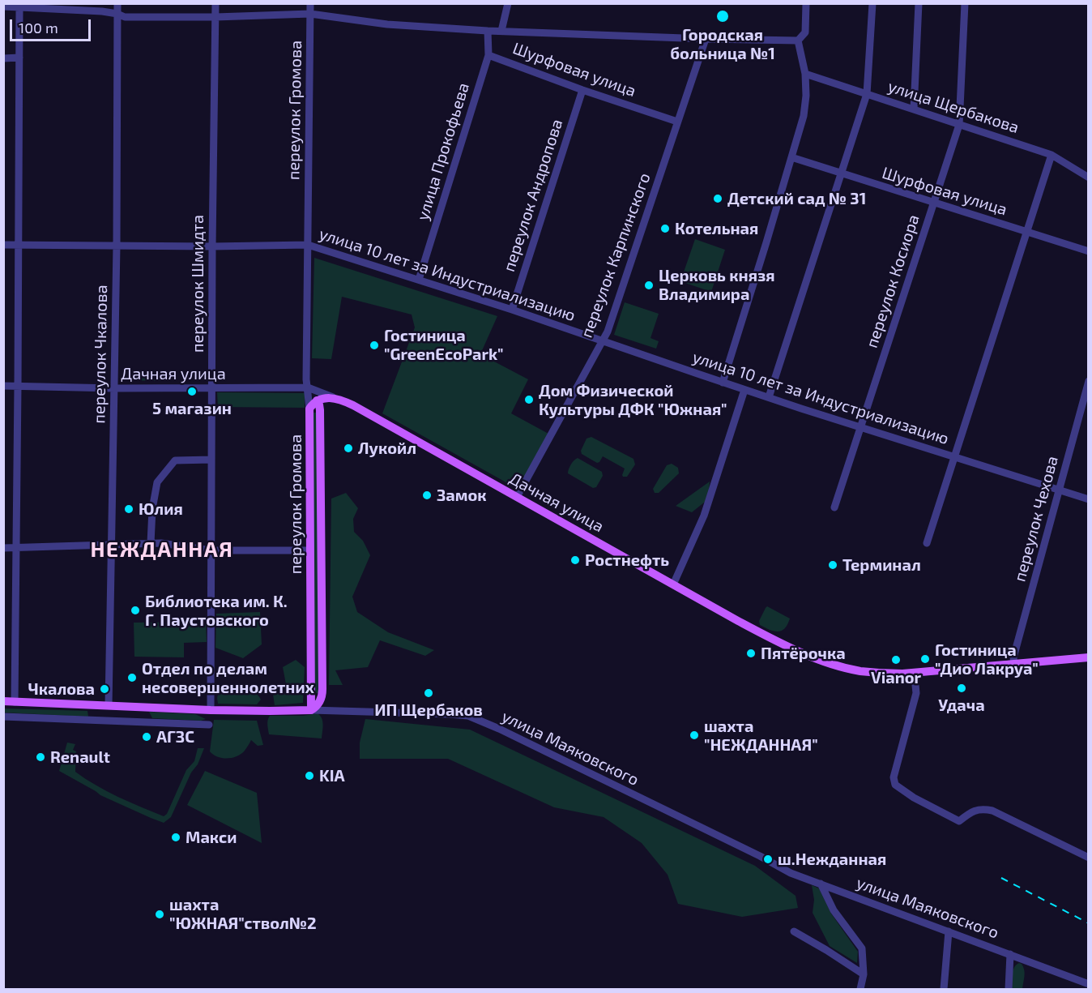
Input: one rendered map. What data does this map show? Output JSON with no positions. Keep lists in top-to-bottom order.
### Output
{
  "streets": {
    "main road": ["переулок Громова", "Дачная улица", "улица Маяковского"],
    "street": [
      "Шурфовая улица",
      "улица Щербакова",
      "улица Прокофьева",
      "переулок Андропова",
      "переулок Карпинского",
      "улица 10 лет за Индустриализацию",
      "переулок Косиора",
      "переулок Шмидта",
      "переулок Чкалова",
      "переулок Чехова"
    ]
  },
  "crossings": [
    ["Шурфовая улица", "переулок Громова"],
    ["Шурфовая улица", "улица Прокофьева"],
    ["Шурфовая улица", "переулок Андропова"],
    ["Шурфовая улица", "переулок Карпинского"],
    ["Шурфовая улица", "переулок Косиора"],
    ["Шурфовая улица", "переулок Шмидта"],
    ["Шурфовая улица", "переулок Чкалова"],
    ["улица Щербакова", "переулок Косиора"],
    ["переулок Громова", "улица 10 лет за Индустриализацию"],
    ["переулок Громова", "Дачная улица"],
    ["переулок Громова", "улица Маяковского"],
    ["улица Прокофьева", "улица 10 лет за Индустриализацию"],
    ["переулок Андропова", "улица 10 лет за Индустриализацию"],
    ["переулок Карпинского", "улица 10 лет за Индустриализацию"],
    ["переулок Карпинского", "Дачная улица"],
    ["улица 10 лет за Индустриализацию", "переулок Косиора"],
    ["улица 10 лет за Индустриализацию", "переулок Шмидта"],
    ["улица 10 лет за Индустриализацию", "переулок Чкалова"],
    ["улица 10 лет за Индустриализацию", "переулок Чехова"],
    ["переулок Шмидта", "Дачная улица"],
    ["переулок Шмидта", "улица Маяковского"],
    ["переулок Чкалова", "Дачная улица"],
    ["переулок Чкалова", "улица Маяковского"],
    ["Дачная улица", "переулок Чехова"]
  ],
  "districts": ["НЕЖДАННАЯ"],
  "places": [
    "Городская больница №1",
    "Детский сад № 31",
    "Котельная",
    "Церковь князя Владимира",
    "Гостиница \"GreenEcoPark\"",
    "5 магазин",
    "Дом Физической Культуры ДФК \"Южная\"",
    "Лукойл",
    "Замок",
    "Юлия",
    "Ростнефть",
    "Терминал",
    "Библиотека им. К. Г. Паустовского",
    "Пятёрочка",
    "Гостиница \"Дио Лакруа\"",
    "Vianor",
    "Отдел по делам несовершеннолетних",
    "Удача",
    "Чкалова",
    "ИП Щербаков",
    "шахта \"НЕЖДАННАЯ\"",
    "АГЗС",
    "Renault",
    "KIA",
    "Макси",
    "ш.Нежданная",
    "шахта \"ЮЖНАЯ\"ствол№2"
  ],
  "scale_bar": "100 m"
}
